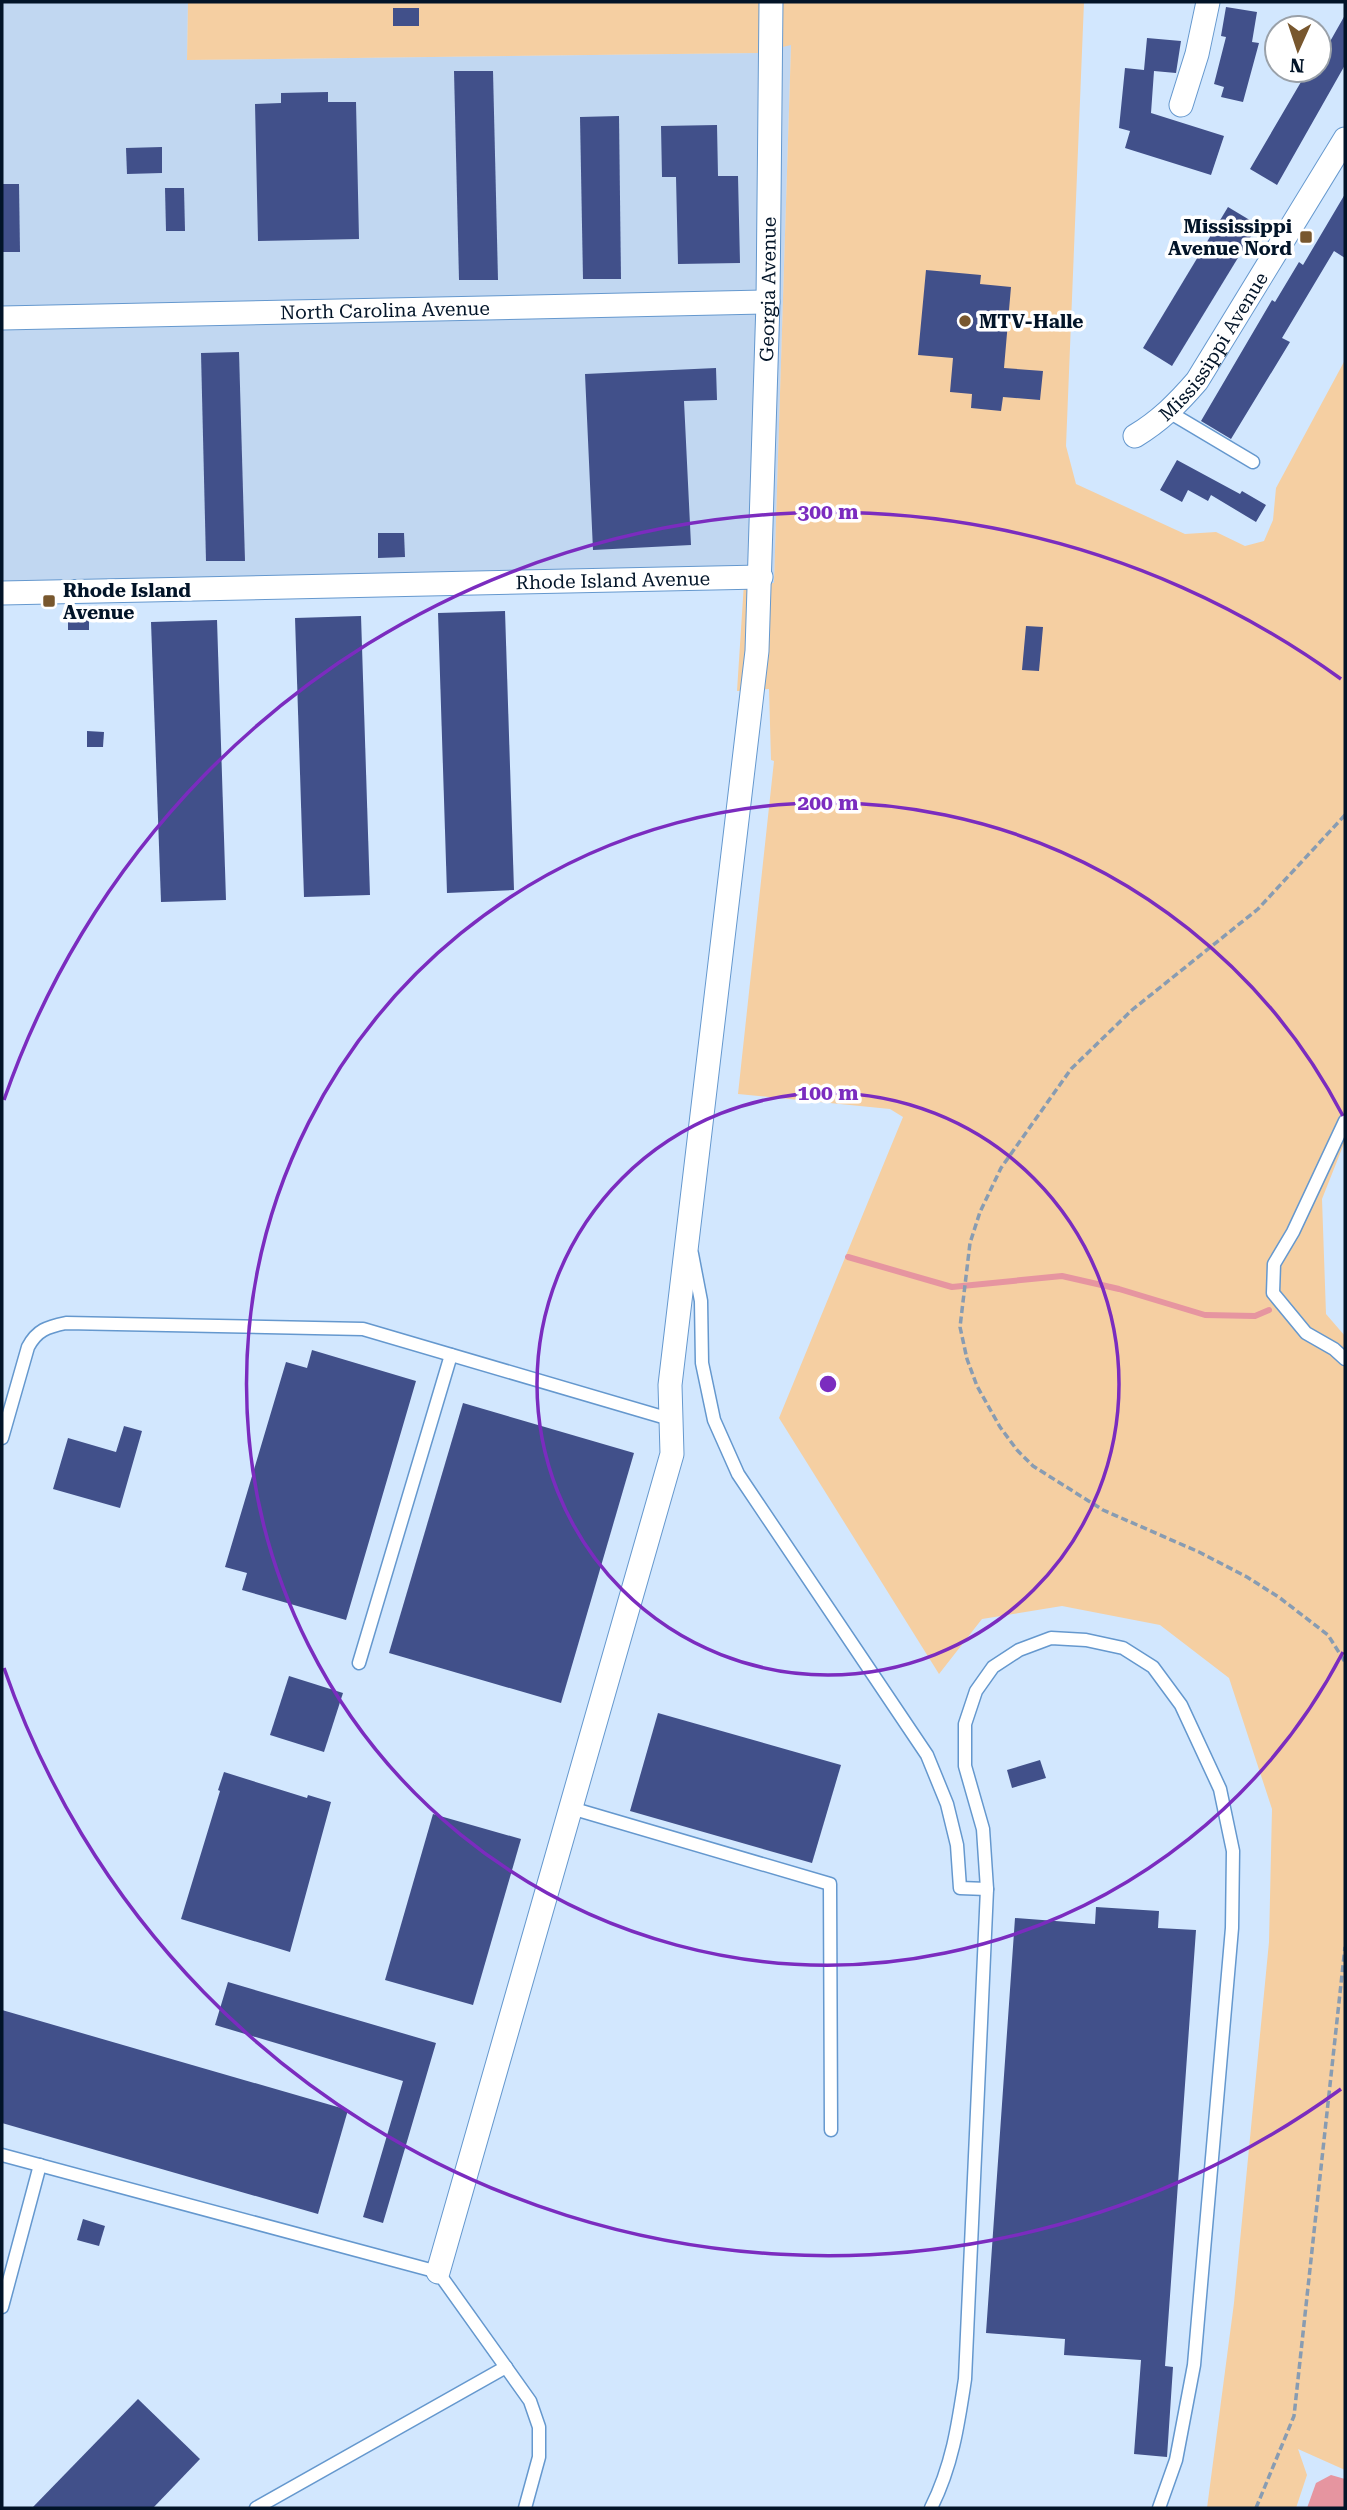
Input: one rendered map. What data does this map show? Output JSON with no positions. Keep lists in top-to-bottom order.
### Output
{
  "streets": {
    "street": [
      "Georgia Avenue",
      "North Carolina Avenue",
      "Mississippi Avenue",
      "Rhode Island Avenue"
    ]
  },
  "crossings": [
    ["Georgia Avenue", "North Carolina Avenue"],
    ["Georgia Avenue", "Rhode Island Avenue"]
  ],
  "places": {
    "transit": ["Mississippi Avenue Nord", "Rhode Island Avenue"],
    "other": ["MTV-Halle"]
  },
  "north": "bottom",
  "rings": ["300 m", "200 m", "100 m"]
}
